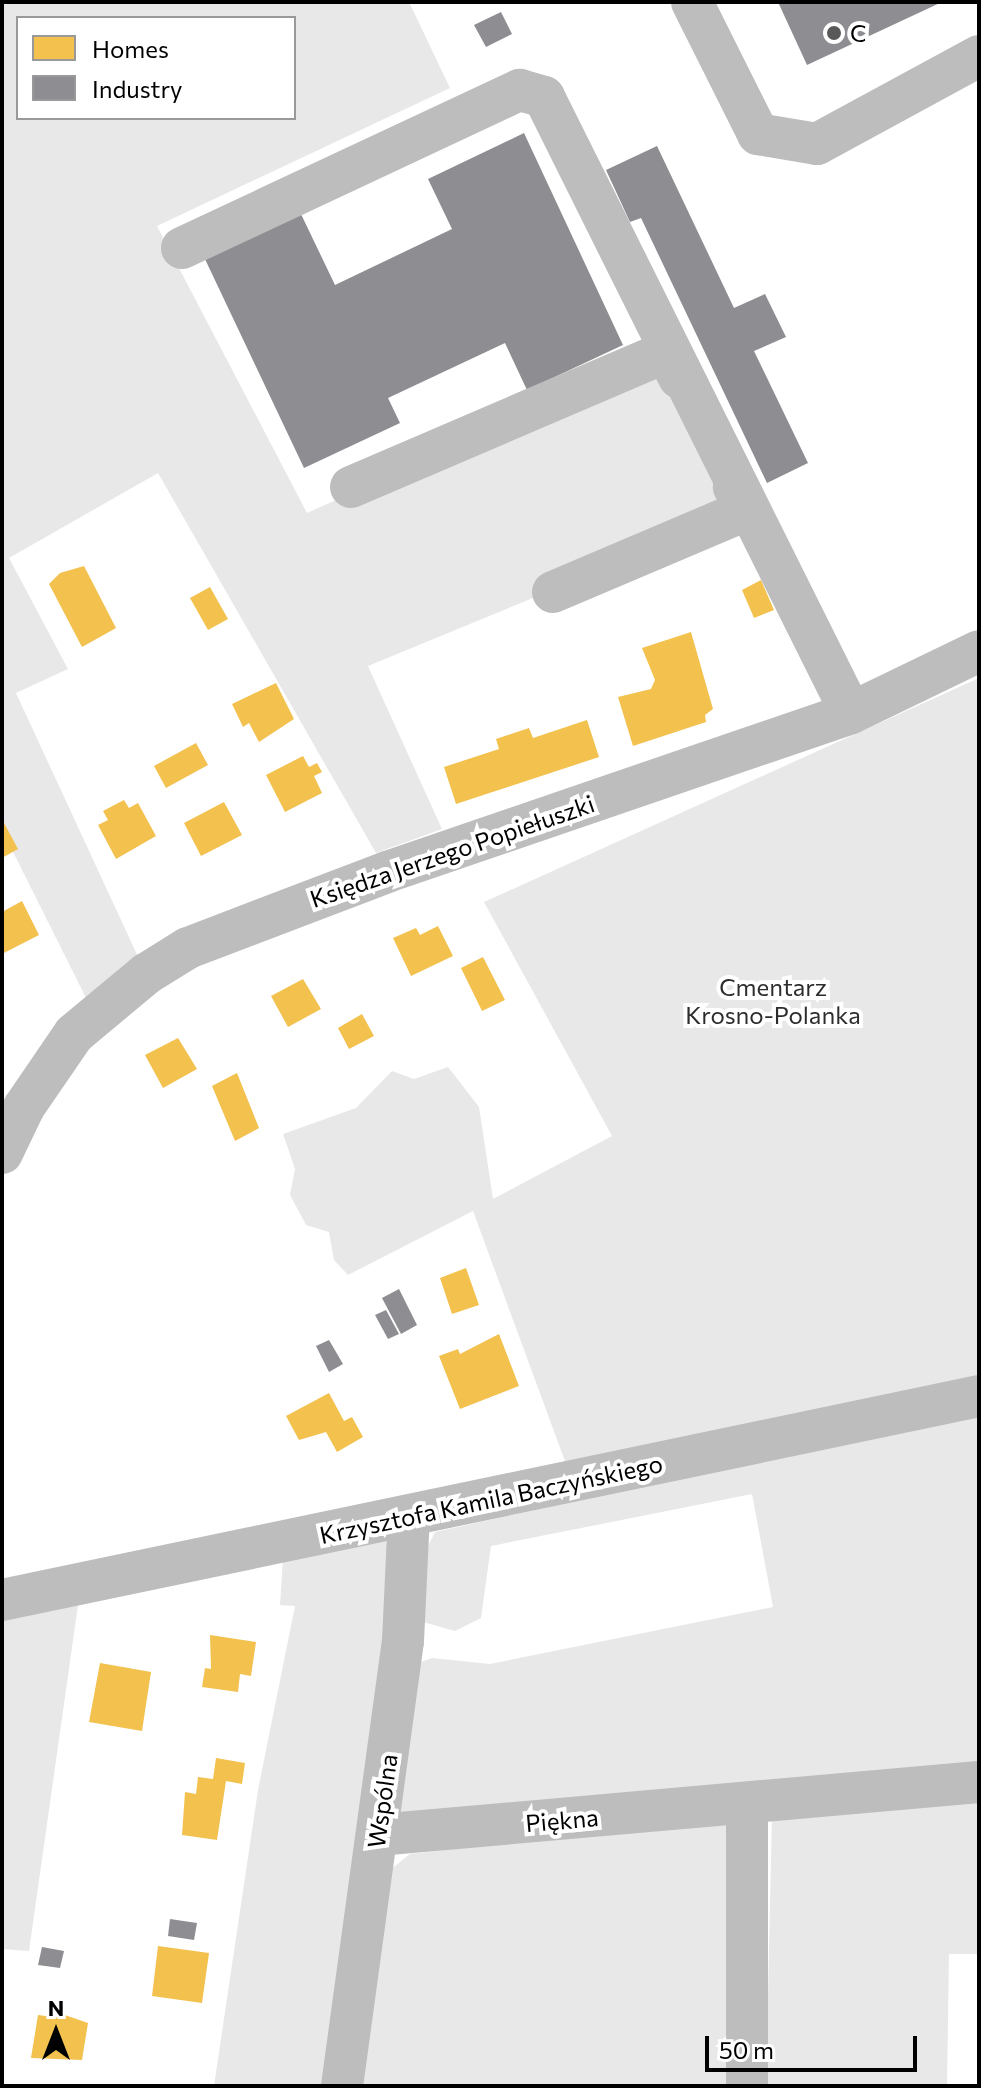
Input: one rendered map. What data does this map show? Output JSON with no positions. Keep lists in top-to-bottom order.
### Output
{
  "streets": {
    "street": [
      "Księdza Jerzego Popiełuszki",
      "Krzysztofa Kamila Baczyńskiego",
      "Wspólna",
      "Piękna"
    ]
  },
  "crossings": [
    ["Krzysztofa Kamila Baczyńskiego", "Wspólna"],
    ["Wspólna", "Piękna"]
  ],
  "parks": ["Cmentarz Krosno-Polanka"],
  "places": ["C"],
  "legend": ["Homes", "Industry"],
  "scale_bar": "50 m",
  "north": "top"
}
